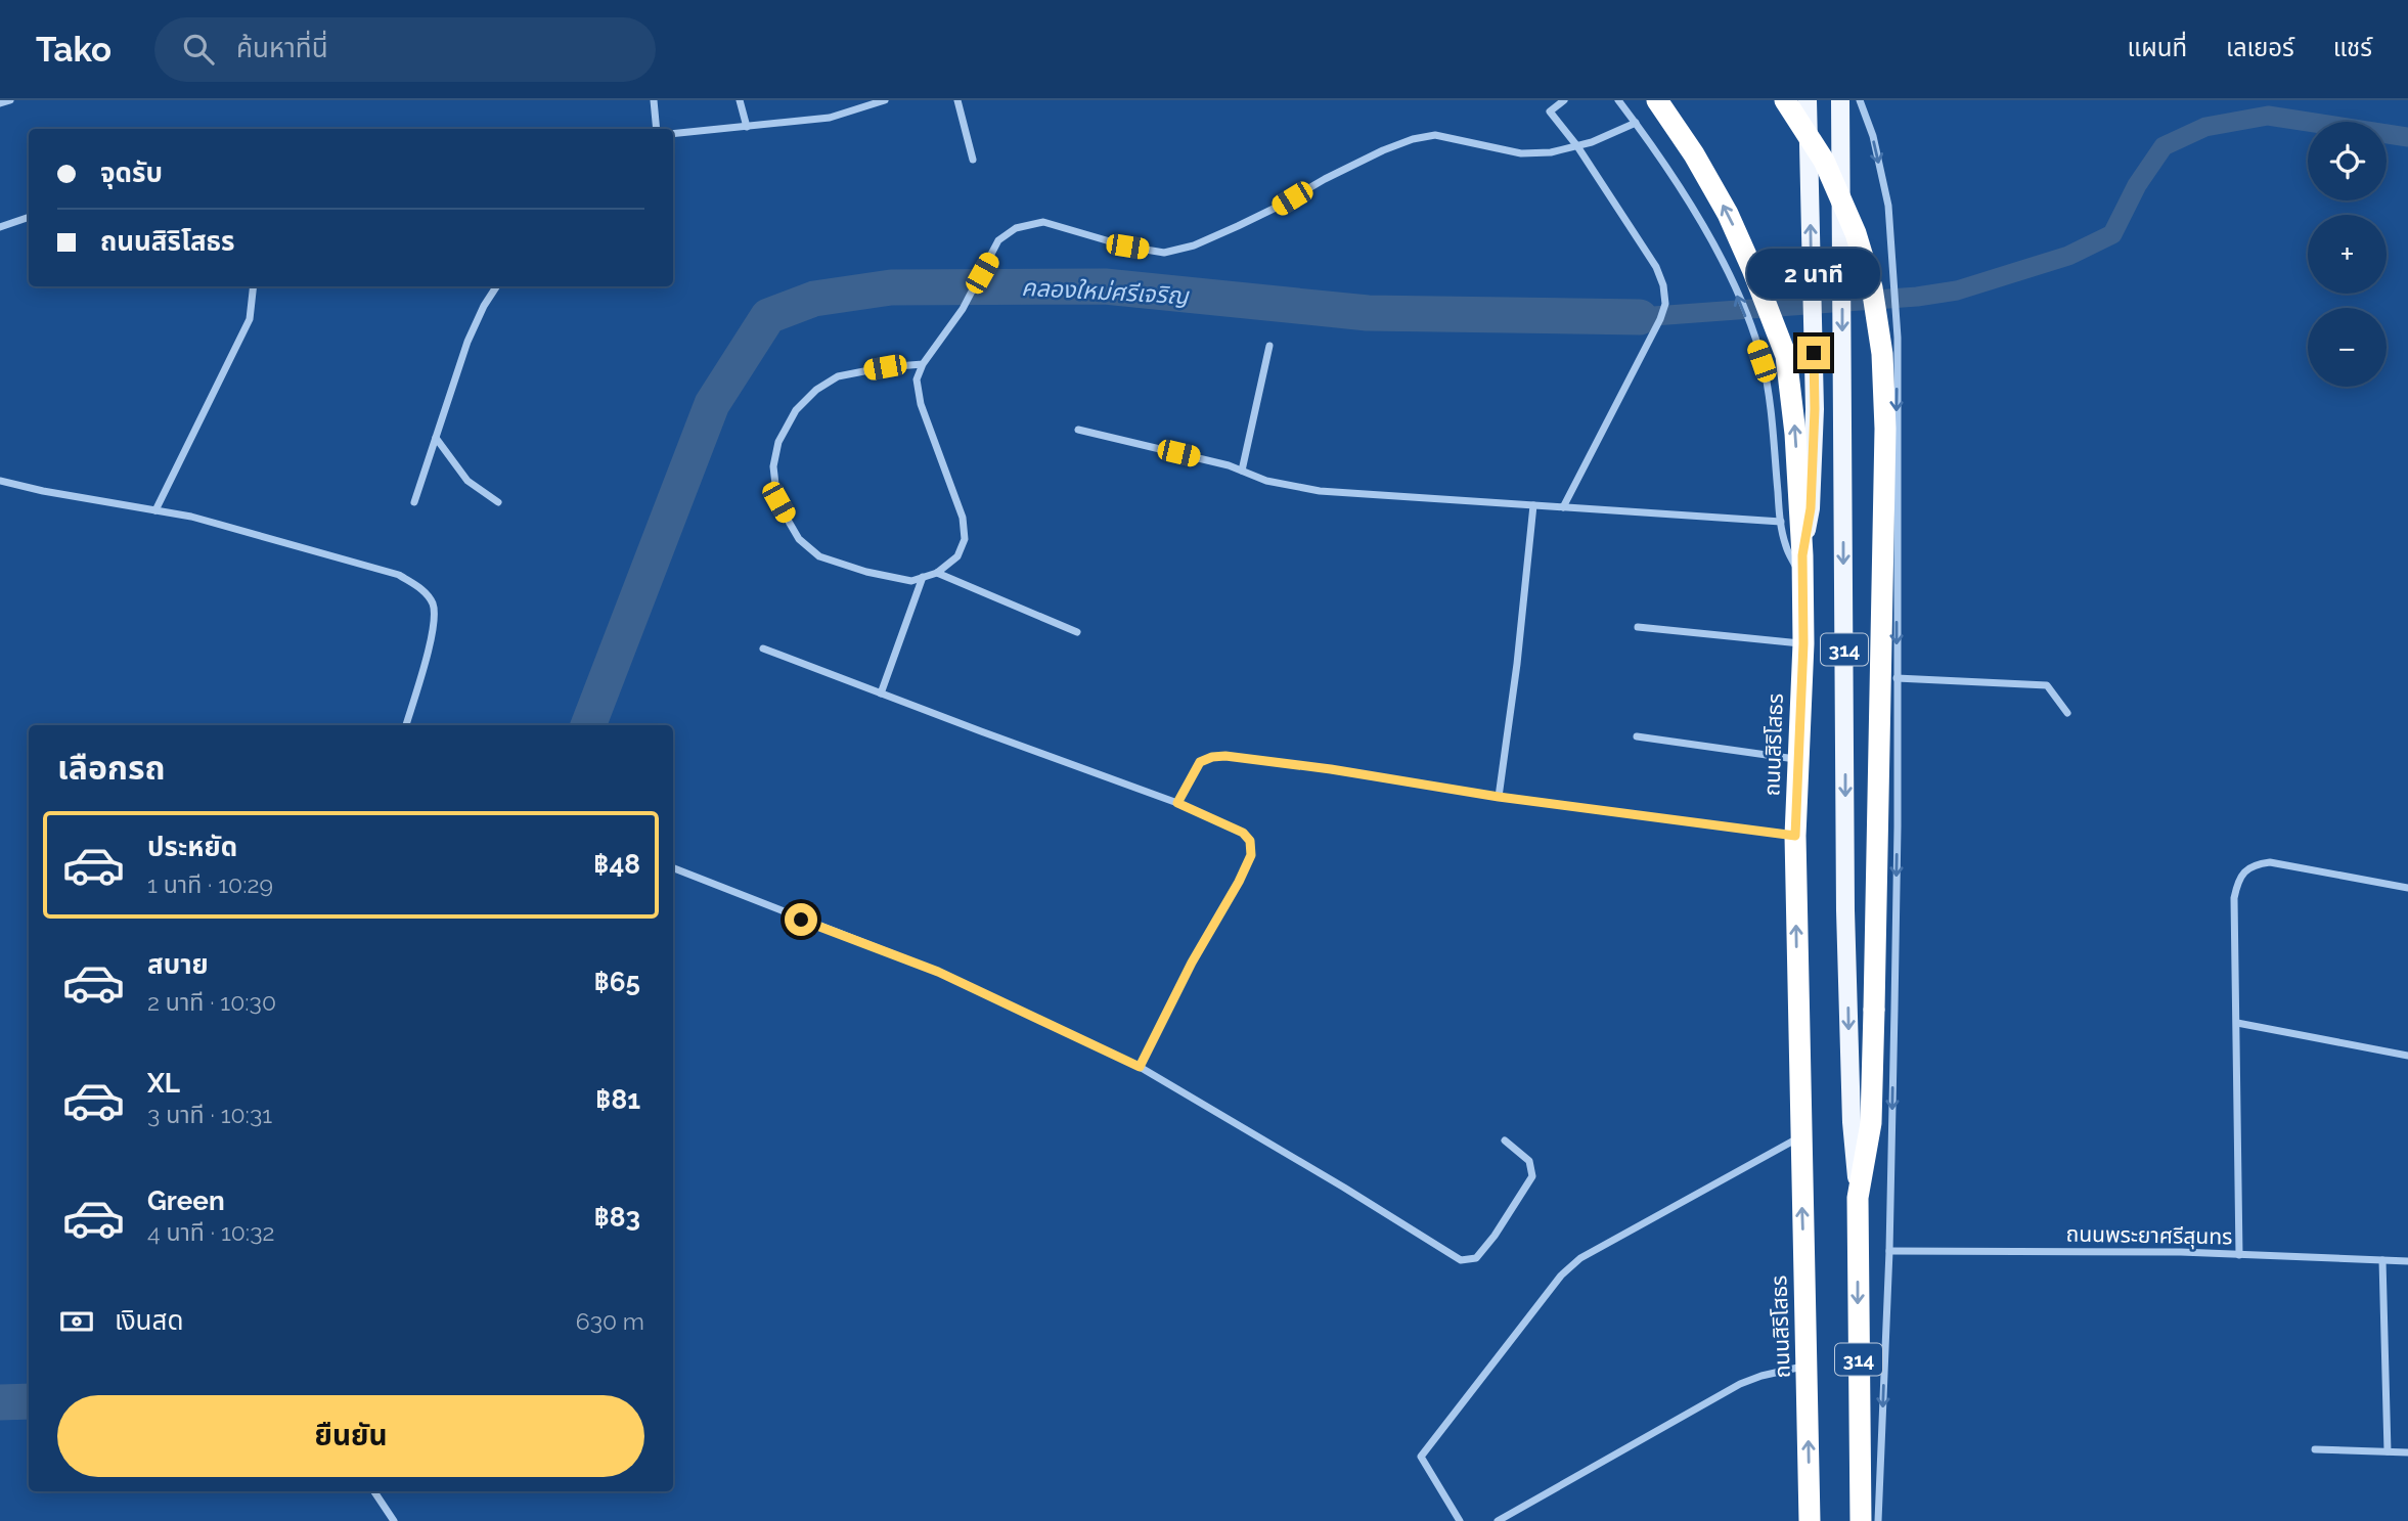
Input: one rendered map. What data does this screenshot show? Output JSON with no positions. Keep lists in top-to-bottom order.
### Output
{
  "streets": {
    "highway": ["314", "ถนนสิริโสธร"],
    "street": ["ถนนพระยาศรีสุนทร"]
  },
  "water": ["คลองใหม่ศรีเจริญ"],
  "page": {
    "header": "Tako",
    "search": "ค้นหาที่นี่",
    "nav": ["แผนที่", "เลเยอร์", "แชร์"],
    "map_buttons": ["+", "−"],
    "banner": ["จุดรับ", "ถนนสิริโสธร"],
    "bubble": "2 นาที",
    "heading": "เลือกรถ",
    "list": [
      {
        "name": "ประหยัด",
        "note": "1 นาที · 10:29",
        "value": "฿48"
      },
      {
        "name": "สบาย",
        "note": "2 นาที · 10:30",
        "value": "฿65"
      },
      {
        "name": "XL",
        "note": "3 นาที · 10:31",
        "value": "฿81"
      },
      {
        "name": "Green",
        "note": "4 นาที · 10:32",
        "value": "฿83"
      }
    ],
    "pay": ["เงินสด", "630 m"],
    "buttons": "ยืนยัน"
  }
}
